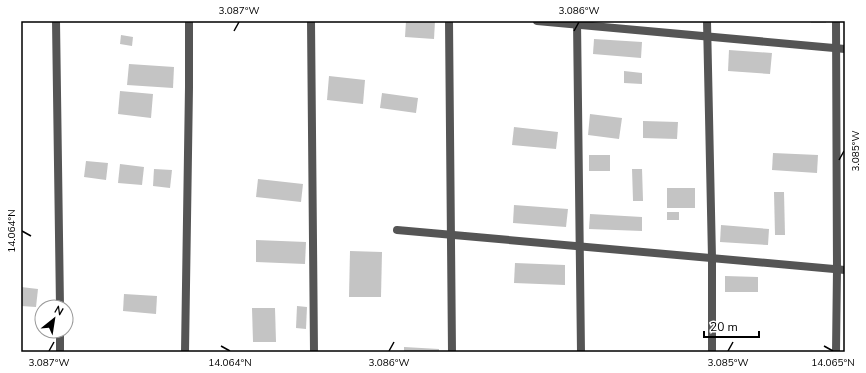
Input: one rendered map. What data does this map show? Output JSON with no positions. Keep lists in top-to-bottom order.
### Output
{
  "scale_bar": "20 m",
  "north": "top right",
  "coordinates": [
    "3.087°W",
    "3.086°W",
    "3.085°W",
    "14.064°N",
    "14.065°N"
  ]
}
